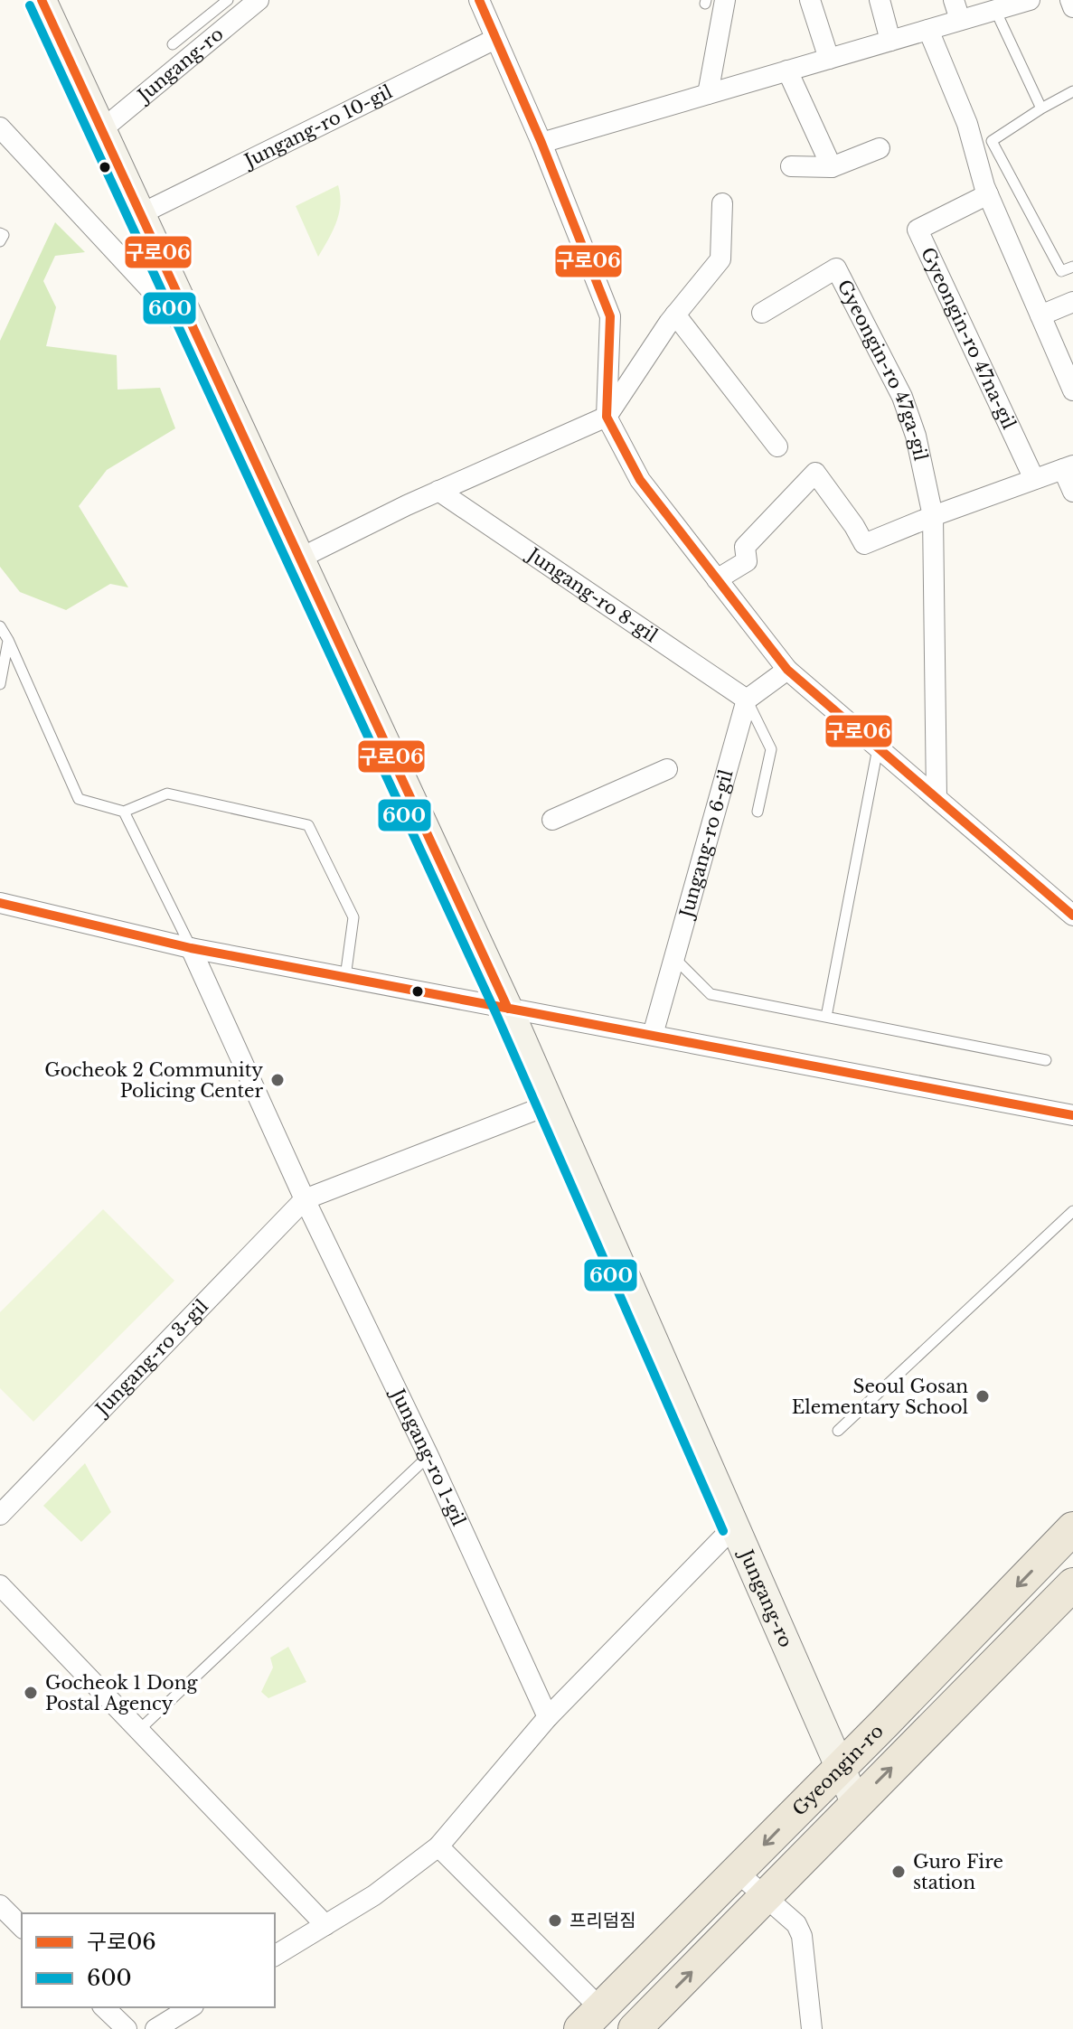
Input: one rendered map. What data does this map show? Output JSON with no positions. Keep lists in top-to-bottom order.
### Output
{
  "streets": {
    "main road": ["Jungang-ro", "Gyeongin-ro"],
    "street": [
      "Jungang-ro 10-gil",
      "Gyeongin-ro 47na-gil",
      "Gyeongin-ro 47ga-gil",
      "Jungang-ro 8-gil",
      "Jungang-ro 6-gil",
      "Jungang-ro 3-gil",
      "Jungang-ro 1-gil"
    ]
  },
  "crossings": [
    ["Jungang-ro", "Jungang-ro 10-gil"],
    ["Jungang-ro", "Jungang-ro 3-gil"],
    ["Jungang-ro", "Gyeongin-ro"],
    ["Jungang-ro 8-gil", "Jungang-ro 6-gil"],
    ["Jungang-ro 3-gil", "Jungang-ro 1-gil"]
  ],
  "places": [
    "Gocheok 2 Community Policing Center",
    "Seoul Gosan Elementary School",
    "Gocheok 1 Dong Postal Agency",
    "Guro Fire station",
    "프리덤짐"
  ],
  "lines": ["transit line 구로06", "transit line 600"],
  "legend": ["구로06", "600"]
}
